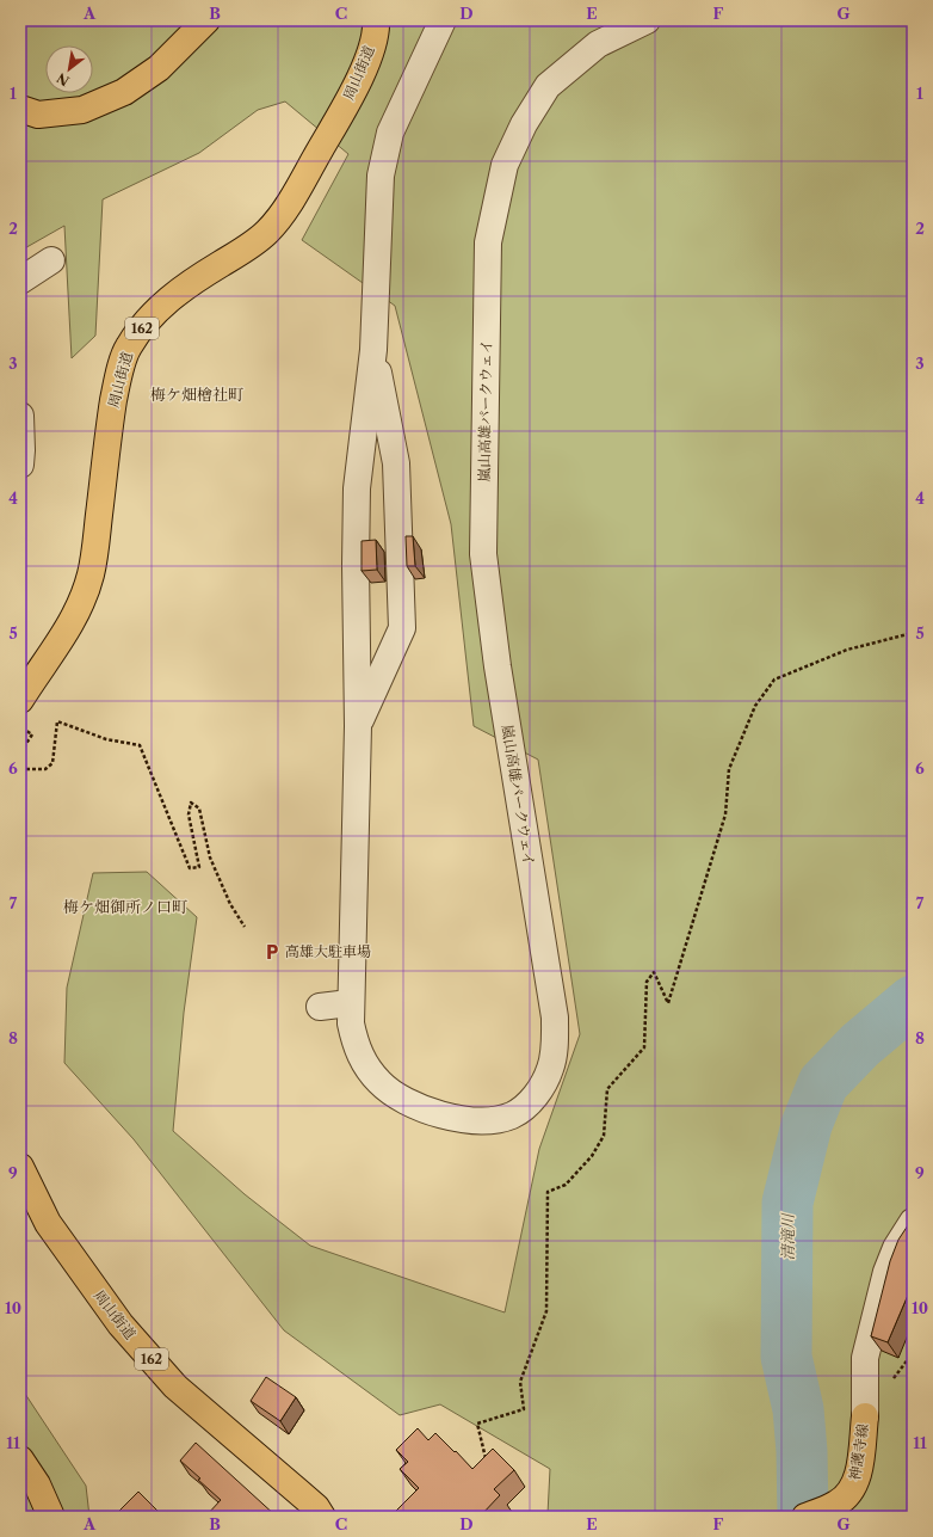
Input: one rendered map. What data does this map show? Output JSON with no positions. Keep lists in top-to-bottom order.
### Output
{
  "streets": {
    "main road": ["周山街道", "162", "神護寺線"],
    "street": ["嵐山高雄パークウェイ"]
  },
  "districts": ["梅ケ畑檜社町", "梅ケ畑御所ノ口町"],
  "water": ["清滝川"],
  "places": {
    "parking": ["高雄大駐車場"]
  },
  "north": "bottom left",
  "grid": {
    "columns": [
      "A",
      "B",
      "C",
      "D",
      "E",
      "F",
      "G"
    ],
    "rows": [
      "1",
      "2",
      "3",
      "4",
      "5",
      "6",
      "7",
      "8",
      "9",
      "10",
      "11"
    ]
  }
}
